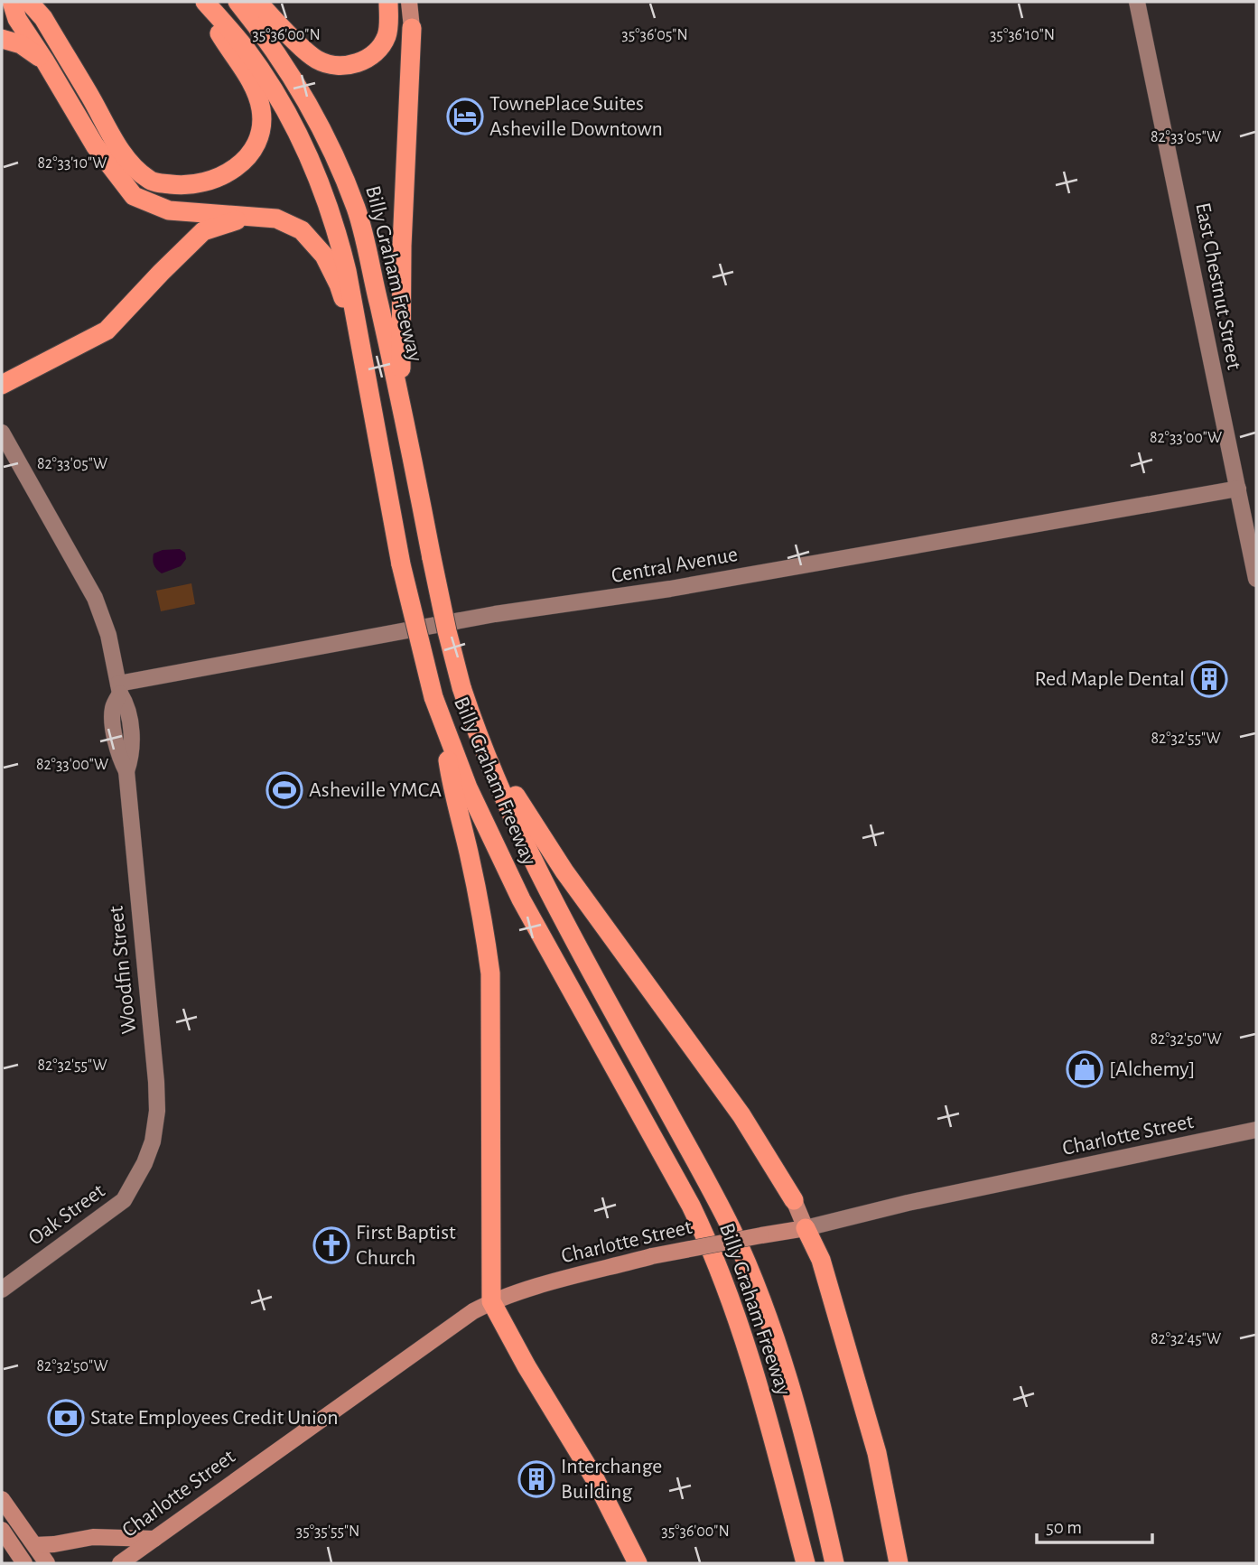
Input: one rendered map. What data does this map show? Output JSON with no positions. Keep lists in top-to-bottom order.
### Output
{
  "streets": {
    "highway": ["Billy Graham Freeway"],
    "main road": ["Charlotte Street"],
    "street": [
      "East Chestnut Street",
      "Central Avenue",
      "Woodfin Street",
      "Oak Street"
    ]
  },
  "crossings": [
    ["East Chestnut Street", "Central Avenue"],
    ["Central Avenue", "Woodfin Street"],
    ["Woodfin Street", "Oak Street"]
  ],
  "places": {
    "hotel": ["TownePlace Suites Asheville Downtown"],
    "building": ["Red Maple Dental", "Interchange Building"],
    "sports": ["Asheville YMCA"],
    "shop": ["[Alchemy]"],
    "church": ["First Baptist Church"],
    "bank": ["State Employees Credit Union"]
  },
  "scale_bar": "50 m",
  "coordinates": [
    "35°36'00\"N",
    "35°36'05\"N",
    "35°36'10\"N",
    "82°33'05\"W",
    "82°33'10\"W",
    "82°33'00\"W",
    "82°32'55\"W",
    "82°32'50\"W",
    "82°32'45\"W",
    "35°35'55\"N"
  ]
}
